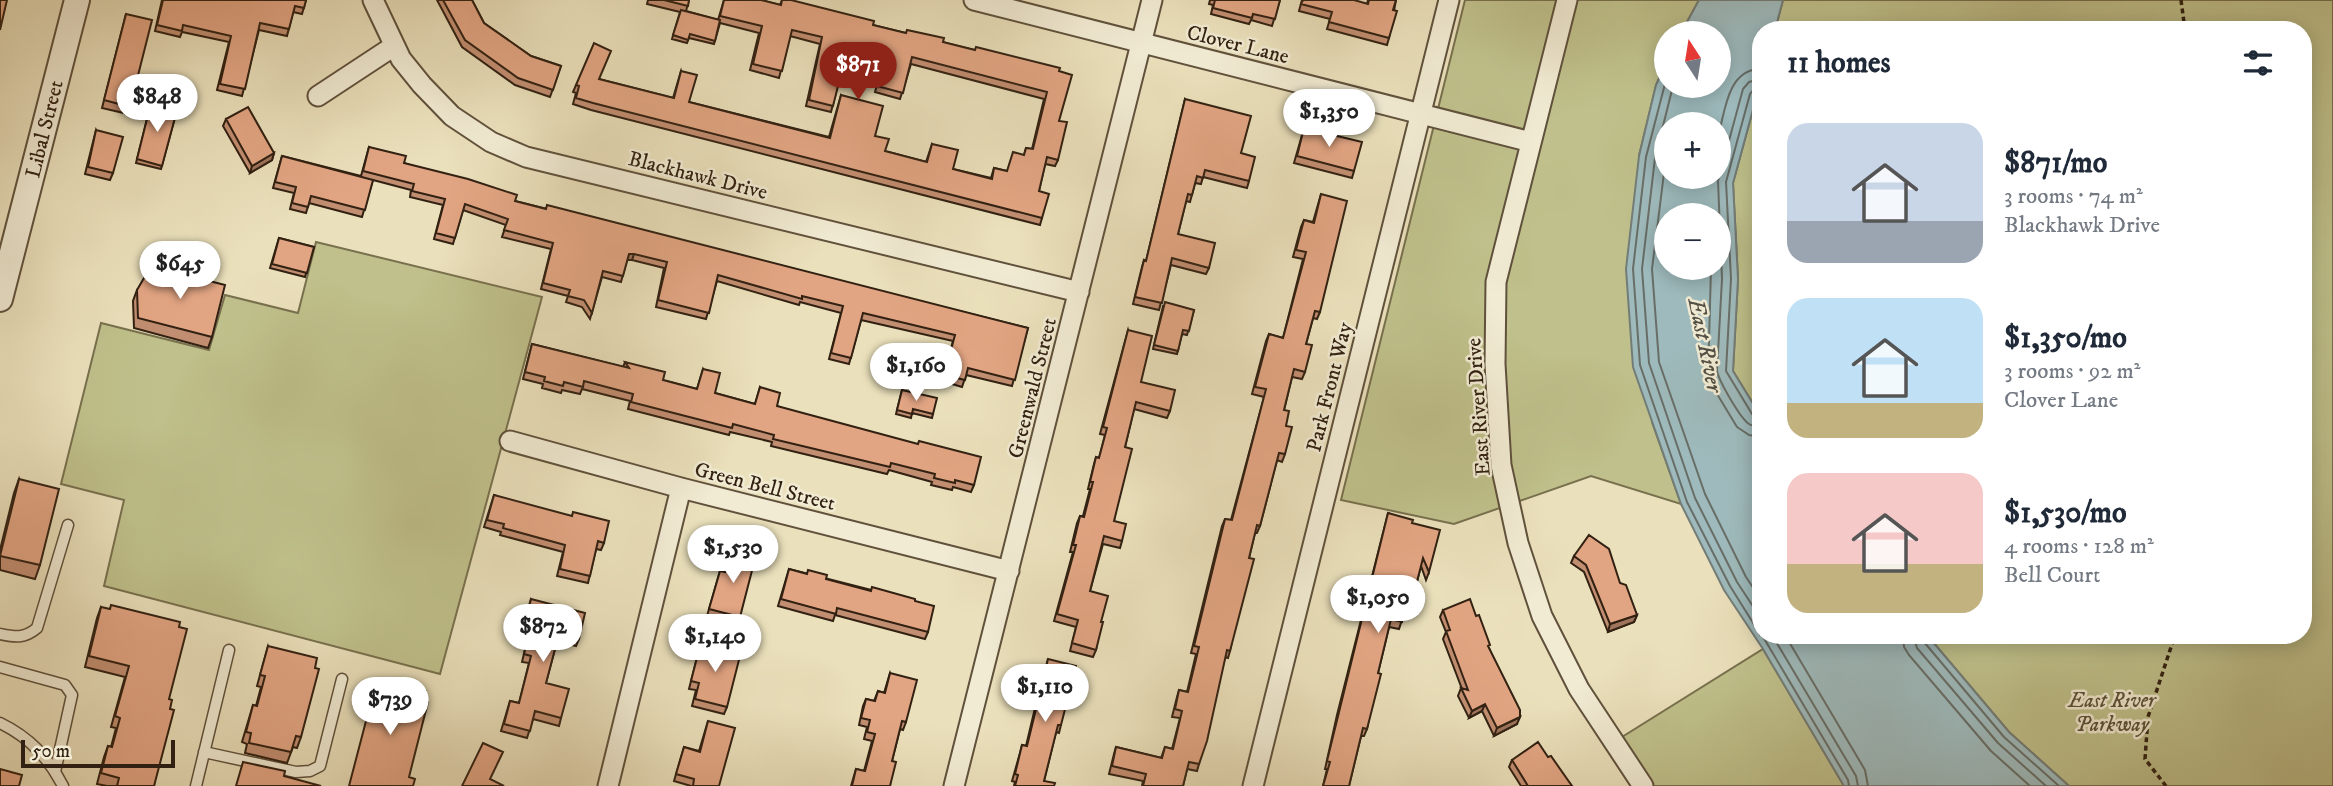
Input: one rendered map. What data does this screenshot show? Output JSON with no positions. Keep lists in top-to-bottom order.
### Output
{
  "streets": {
    "street": [
      "Clover Lane",
      "Libal Street",
      "Blackhawk Drive",
      "Park Front Way",
      "Greenwald Street",
      "East River Drive",
      "Green Bell Street"
    ]
  },
  "crossings": [
    ["Clover Lane", "Park Front Way"],
    ["Clover Lane", "Greenwald Street"],
    ["Clover Lane", "East River Drive"],
    ["Blackhawk Drive", "Greenwald Street"],
    ["Greenwald Street", "Green Bell Street"]
  ],
  "water": ["East River"],
  "parks": ["East River Parkway"],
  "scale_bar": "50 m",
  "north": "top",
  "page": {
    "map_buttons": ["+", "−"],
    "heading": "11 homes",
    "price": [
      "$871",
      "$848",
      "$1,350",
      "$645",
      "$1,160",
      "$1,530",
      "$1,050",
      "$872",
      "$1,140",
      "$1,110",
      "$739"
    ],
    "list": [
      {
        "name": "$871/mo",
        "note": "3 rooms · 74 m² · Blackhawk Drive"
      },
      {
        "name": "$1,350/mo",
        "note": "3 rooms · 92 m² · Clover Lane"
      },
      {
        "name": "$1,530/mo",
        "note": "4 rooms · 128 m² · Bell Court"
      }
    ],
    "scale": "50 m"
  }
}
